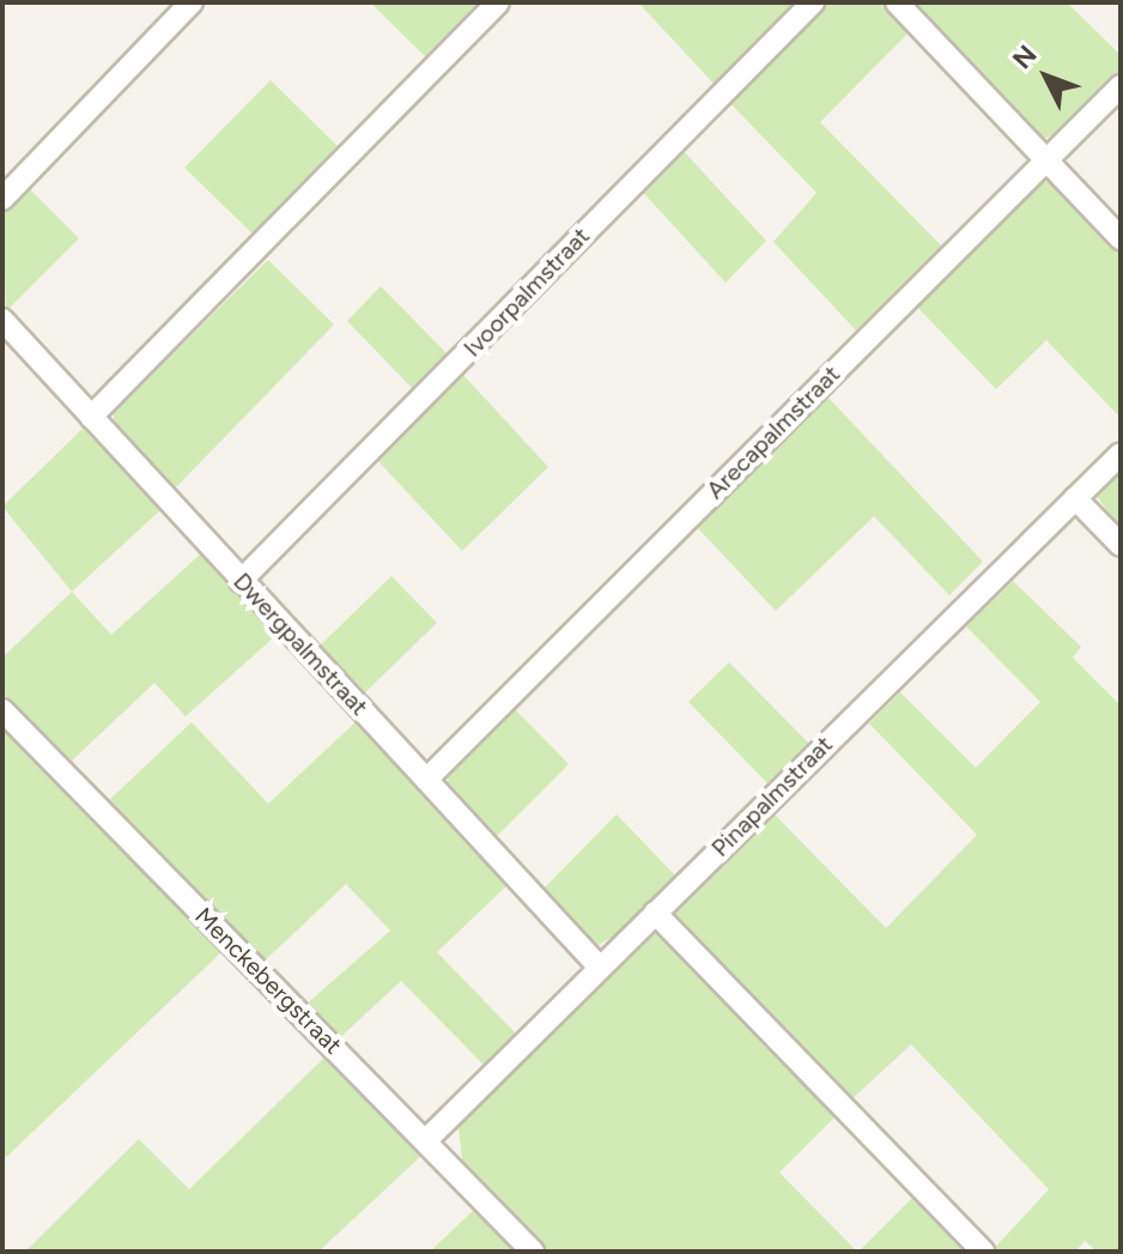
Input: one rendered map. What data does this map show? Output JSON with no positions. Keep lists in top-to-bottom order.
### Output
{
  "streets": {
    "street": [
      "Ivoorpalmstraat",
      "Arecapalmstraat",
      "Dwergpalmstraat",
      "Pinapalmstraat",
      "Menckebergstraat"
    ]
  },
  "crossings": [
    ["Ivoorpalmstraat", "Dwergpalmstraat"],
    ["Arecapalmstraat", "Dwergpalmstraat"],
    ["Dwergpalmstraat", "Pinapalmstraat"],
    ["Pinapalmstraat", "Menckebergstraat"]
  ],
  "north": "top left"
}
